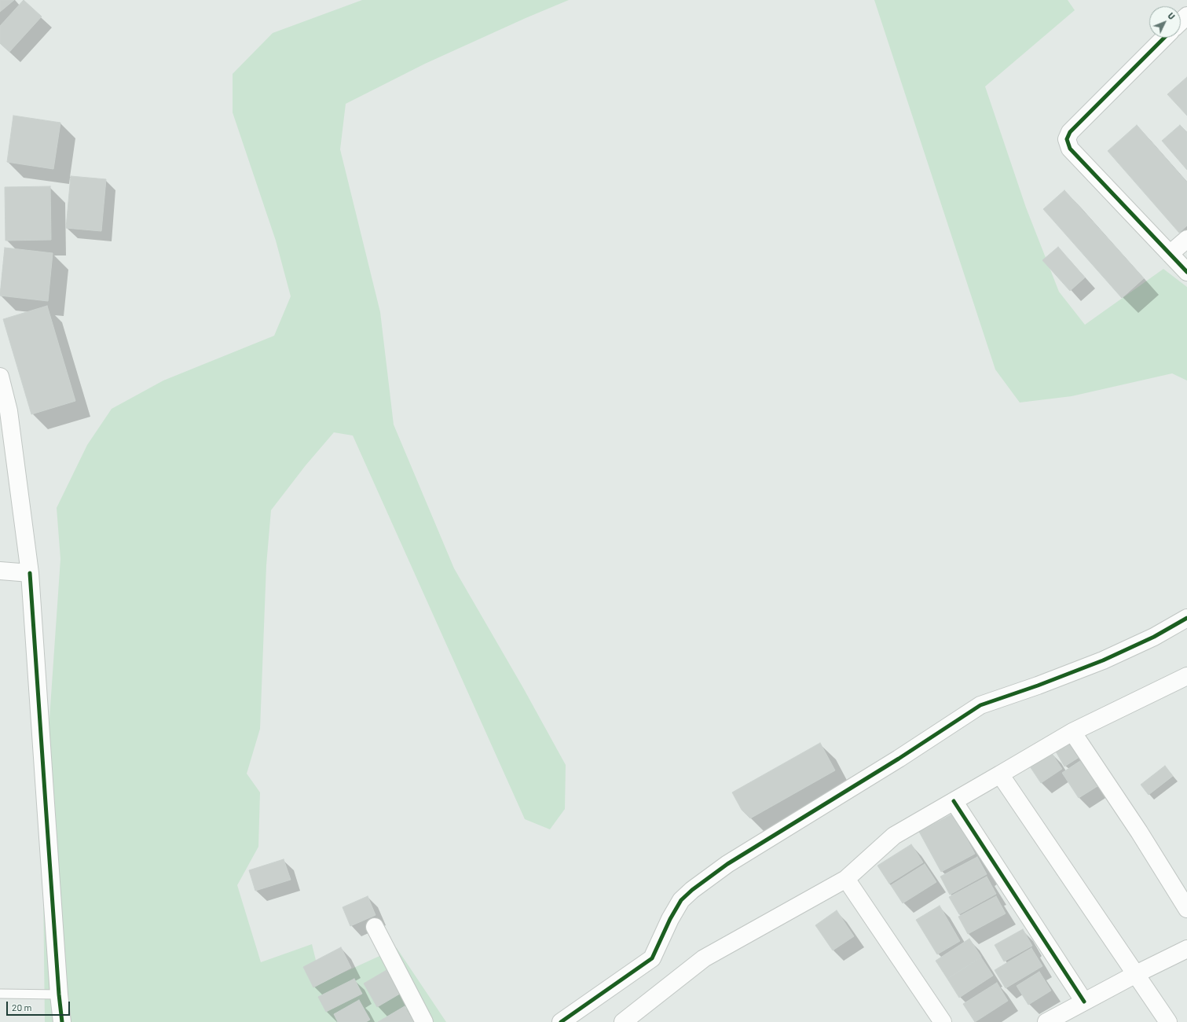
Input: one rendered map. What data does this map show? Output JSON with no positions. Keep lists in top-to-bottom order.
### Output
{
  "scale_bar": "20 m",
  "north": "top right"
}
